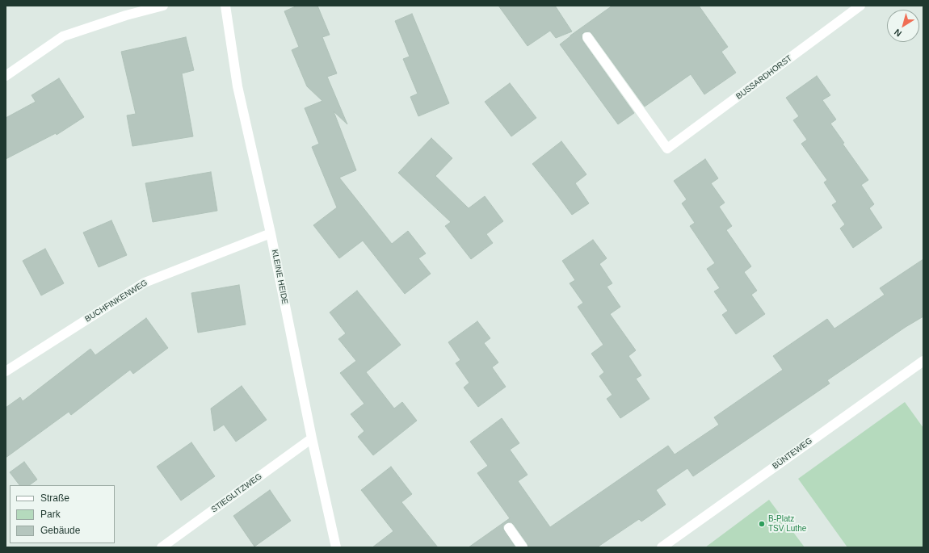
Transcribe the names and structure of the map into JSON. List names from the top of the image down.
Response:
{
  "streets": {
    "street": [
      "BUSSARDHORST",
      "KLEINE HEIDE",
      "BUCHFINKENWEG",
      "BÜNTEWEG",
      "STIEGLITZWEG"
    ]
  },
  "crossings": [
    ["KLEINE HEIDE", "BUCHFINKENWEG"],
    ["KLEINE HEIDE", "STIEGLITZWEG"]
  ],
  "places": ["B-Platz TSV Luthe"],
  "legend": ["Straße", "Park", "Gebäude"],
  "north": "bottom left"
}
